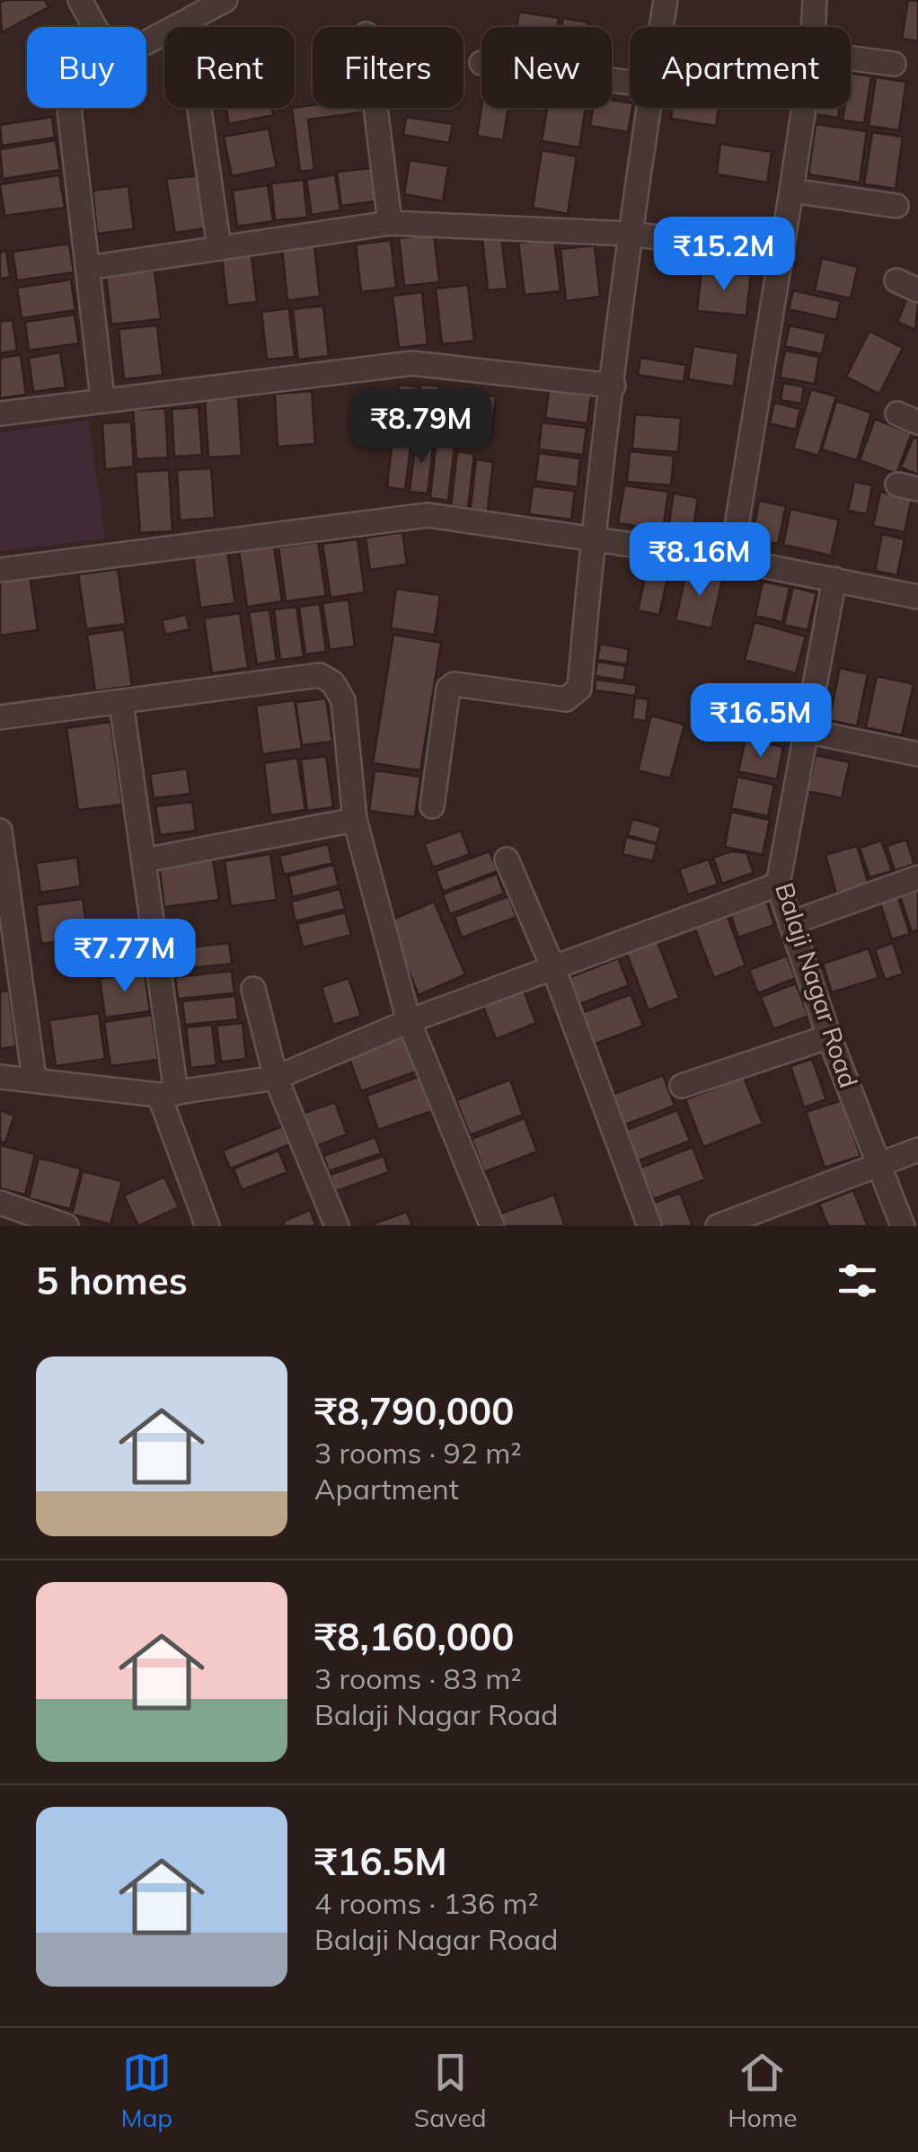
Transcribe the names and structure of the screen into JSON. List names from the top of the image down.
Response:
{
  "streets": {
    "street": ["Balaji Nagar Road"]
  },
  "page": {
    "chip": [
      "Buy",
      "Rent",
      "Filters",
      "New",
      "Apartment"
    ],
    "price": [
      "₹15.2M",
      "₹8.79M",
      "₹8.16M",
      "₹16.5M",
      "₹7.77M"
    ],
    "heading": "5 homes",
    "list": [
      {
        "name": "₹8,790,000",
        "note": "3 rooms · 92 m² · Apartment"
      },
      {
        "name": "₹8,160,000",
        "note": "3 rooms · 83 m² · Balaji Nagar Road"
      },
      {
        "name": "₹16.5M",
        "note": "4 rooms · 136 m² · Balaji Nagar Road"
      }
    ],
    "tabs": ["Map", "Saved", "Home"]
  }
}
